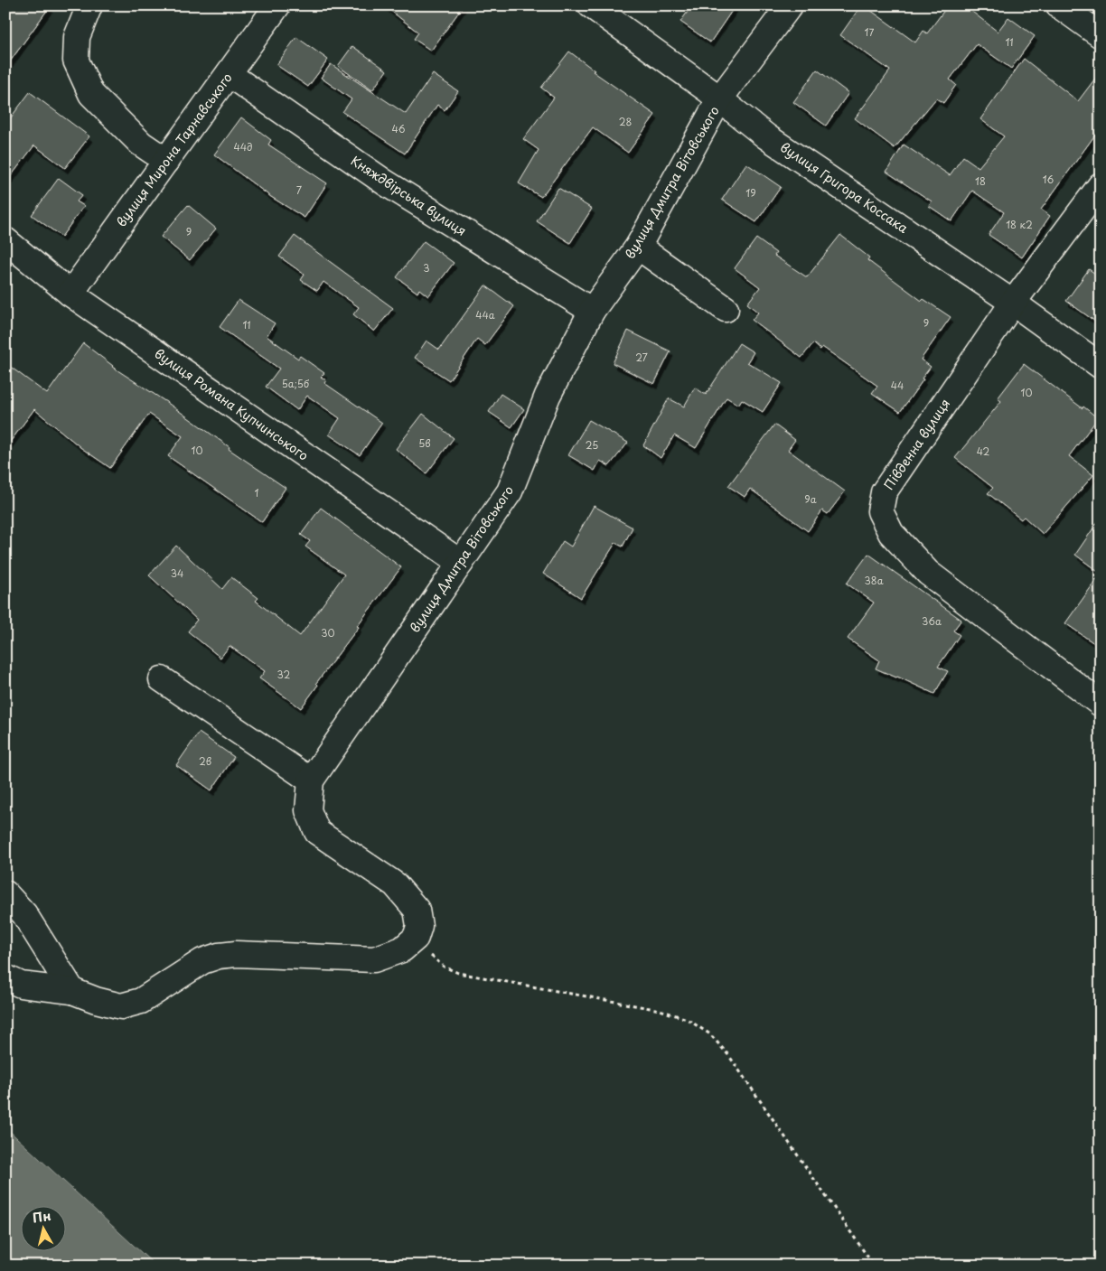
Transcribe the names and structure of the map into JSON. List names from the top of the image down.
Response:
{
  "streets": {
    "street": [
      "вулиця Мирона Тарнавського",
      "вулиця Дмитра Вітовського",
      "вулиця Григора Коссака",
      "Княждвірська вулиця",
      "вулиця Романа Купчинського",
      "Південна вулиця"
    ]
  },
  "crossings": [
    ["вулиця Мирона Тарнавського", "Княждвірська вулиця"],
    ["вулиця Мирона Тарнавського", "вулиця Романа Купчинського"],
    ["вулиця Дмитра Вітовського", "вулиця Григора Коссака"],
    ["вулиця Дмитра Вітовського", "Княждвірська вулиця"],
    ["вулиця Дмитра Вітовського", "вулиця Романа Купчинського"],
    ["вулиця Григора Коссака", "Південна вулиця"]
  ],
  "house_numbers": [
    "17",
    "11",
    "28",
    "46",
    "44д",
    "16",
    "18",
    "7",
    "19",
    "18 к2",
    "9",
    "3",
    "44а",
    "9",
    "11",
    "27",
    "5а;5б",
    "44",
    "10",
    "5в",
    "25",
    "10",
    "42",
    "1",
    "9а",
    "34",
    "38а",
    "36а",
    "30",
    "32",
    "2в"
  ],
  "north": "top"
}
